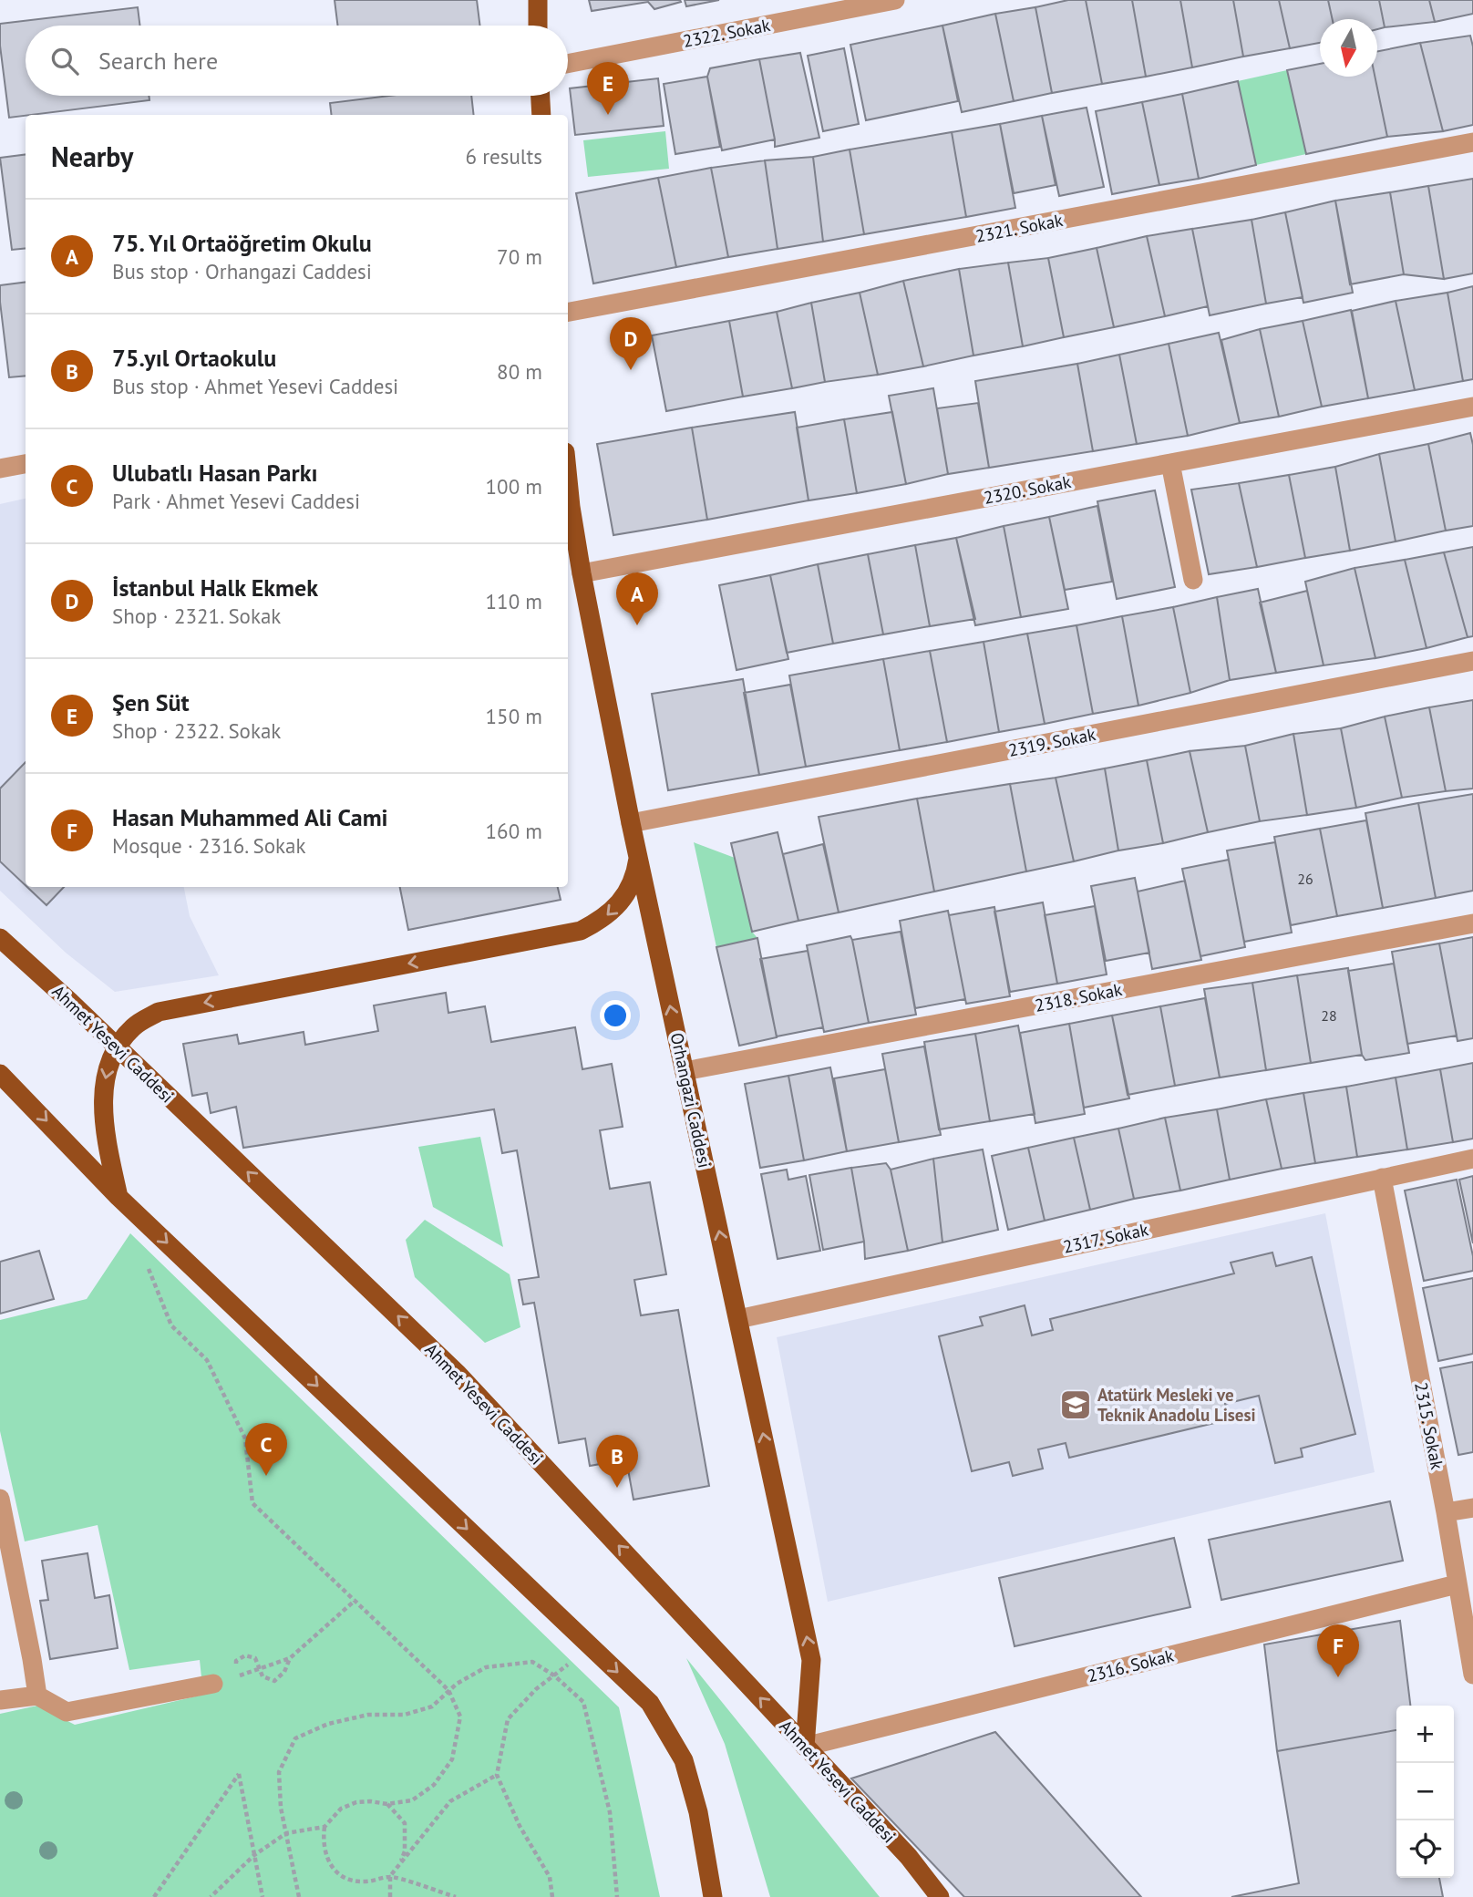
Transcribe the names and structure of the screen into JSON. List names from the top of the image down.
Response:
{
  "streets": {
    "main road": ["Ahmet Yesevi Caddesi", "Orhangazi Caddesi"],
    "street": [
      "2322. Sokak",
      "2321. Sokak",
      "2320. Sokak",
      "2319. Sokak",
      "2318. Sokak",
      "2317. Sokak",
      "2315. Sokak",
      "2316. Sokak"
    ]
  },
  "crossings": [
    ["2320. Sokak", "Orhangazi Caddesi"],
    ["2319. Sokak", "Orhangazi Caddesi"],
    ["2318. Sokak", "Orhangazi Caddesi"],
    ["Ahmet Yesevi Caddesi", "Orhangazi Caddesi"],
    ["Ahmet Yesevi Caddesi", "2316. Sokak"],
    ["Orhangazi Caddesi", "2317. Sokak"],
    ["Orhangazi Caddesi", "2316. Sokak"],
    ["2317. Sokak", "2315. Sokak"],
    ["2315. Sokak", "2316. Sokak"]
  ],
  "one_way": ["Orhangazi Caddesi"],
  "places": {
    "school or university": ["Atatürk Mesleki ve Teknik Anadolu Lisesi"]
  },
  "house_numbers": ["26", "28"],
  "north": "bottom",
  "page": {
    "search": "Search here",
    "pins": [
      "E",
      "D",
      "A",
      "C",
      "B",
      "F"
    ],
    "heading": ["Nearby", "6 results"],
    "list": [
      {
        "mark": "A",
        "name": "75. Yıl Ortaöğretim Okulu",
        "note": "Bus stop · Orhangazi Caddesi",
        "value": "70 m"
      },
      {
        "mark": "B",
        "name": "75.yıl Ortaokulu",
        "note": "Bus stop · Ahmet Yesevi Caddesi",
        "value": "80 m"
      },
      {
        "mark": "C",
        "name": "Ulubatlı Hasan Parkı",
        "note": "Park · Ahmet Yesevi Caddesi",
        "value": "100 m"
      },
      {
        "mark": "D",
        "name": "İstanbul Halk Ekmek",
        "note": "Shop · 2321. Sokak",
        "value": "110 m"
      },
      {
        "mark": "E",
        "name": "Şen Süt",
        "note": "Shop · 2322. Sokak",
        "value": "150 m"
      },
      {
        "mark": "F",
        "name": "Hasan Muhammed Ali Cami",
        "note": "Mosque · 2316. Sokak",
        "value": "160 m"
      }
    ],
    "map_buttons": ["+", "−"]
  }
}
